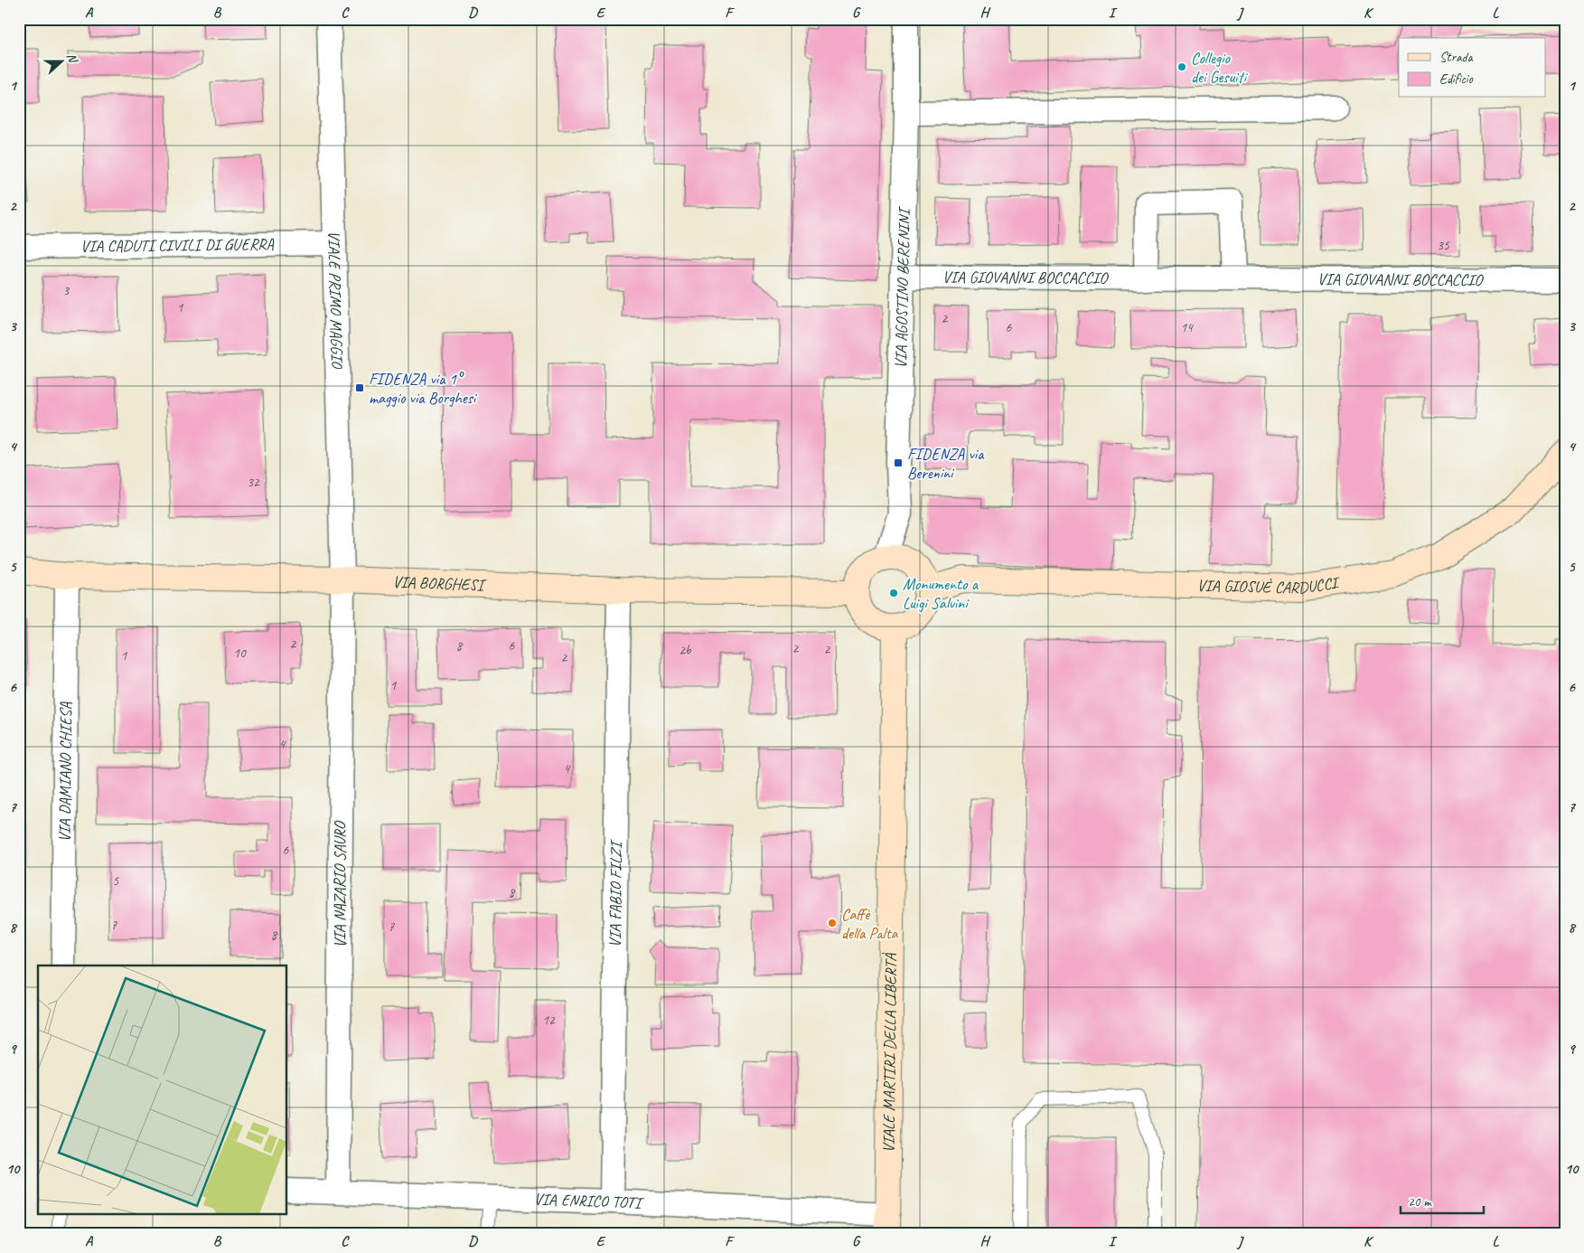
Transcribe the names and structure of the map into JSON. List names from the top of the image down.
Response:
{
  "streets": {
    "street": [
      "VIA CADUTI CIVILI DI GUERRA",
      "VIA GIOVANNI BOCCACCIO",
      "VIA AGOSTINO BERENINI",
      "VIALE PRIMO MAGGIO",
      "VIA BORGHESI",
      "VIA GIOSUÈ CARDUCCI",
      "VIA DAMIANO CHIESA",
      "VIA NAZARIO SAURO",
      "VIA FABIO FILZI",
      "VIALE MARTIRI DELLA LIBERTÀ",
      "VIA ENRICO TOTI"
    ]
  },
  "crossings": [
    ["VIA CADUTI CIVILI DI GUERRA", "VIALE PRIMO MAGGIO"],
    ["VIA GIOVANNI BOCCACCIO", "VIA AGOSTINO BERENINI"],
    ["VIA AGOSTINO BERENINI", "VIA BORGHESI"],
    ["VIA AGOSTINO BERENINI", "VIA GIOSUÈ CARDUCCI"],
    ["VIA AGOSTINO BERENINI", "VIALE MARTIRI DELLA LIBERTÀ"],
    ["VIALE PRIMO MAGGIO", "VIA BORGHESI"],
    ["VIALE PRIMO MAGGIO", "VIA NAZARIO SAURO"],
    ["VIA BORGHESI", "VIA GIOSUÈ CARDUCCI"],
    ["VIA BORGHESI", "VIA DAMIANO CHIESA"],
    ["VIA BORGHESI", "VIA NAZARIO SAURO"],
    ["VIA BORGHESI", "VIA FABIO FILZI"],
    ["VIA BORGHESI", "VIALE MARTIRI DELLA LIBERTÀ"],
    ["VIA GIOSUÈ CARDUCCI", "VIALE MARTIRI DELLA LIBERTÀ"],
    ["VIA NAZARIO SAURO", "VIA ENRICO TOTI"],
    ["VIA FABIO FILZI", "VIA ENRICO TOTI"],
    ["VIALE MARTIRI DELLA LIBERTÀ", "VIA ENRICO TOTI"]
  ],
  "places": {
    "other": ["Collegio dei Gesuiti", "Monumento a Luigi Salvini", "Caffè della Palta"],
    "transit": ["FIDENZA via 1° maggio via Borghesi", "FIDENZA via Berenini"]
  },
  "house_numbers": [
    "35",
    "3",
    "1",
    "2",
    "6",
    "14",
    "32",
    "2",
    "8",
    "6",
    "2",
    "2",
    "2b",
    "10",
    "1",
    "2",
    "1",
    "4",
    "4",
    "6",
    "5",
    "8",
    "7",
    "7",
    "8",
    "12"
  ],
  "legend": ["Strada", "Edificio"],
  "scale_bar": "20 m",
  "north": "right",
  "grid": {
    "columns": [
      "A",
      "B",
      "C",
      "D",
      "E",
      "F",
      "G",
      "H",
      "I",
      "J",
      "K",
      "L"
    ],
    "rows": [
      "1",
      "2",
      "3",
      "4",
      "5",
      "6",
      "7",
      "8",
      "9",
      "10"
    ]
  }
}
